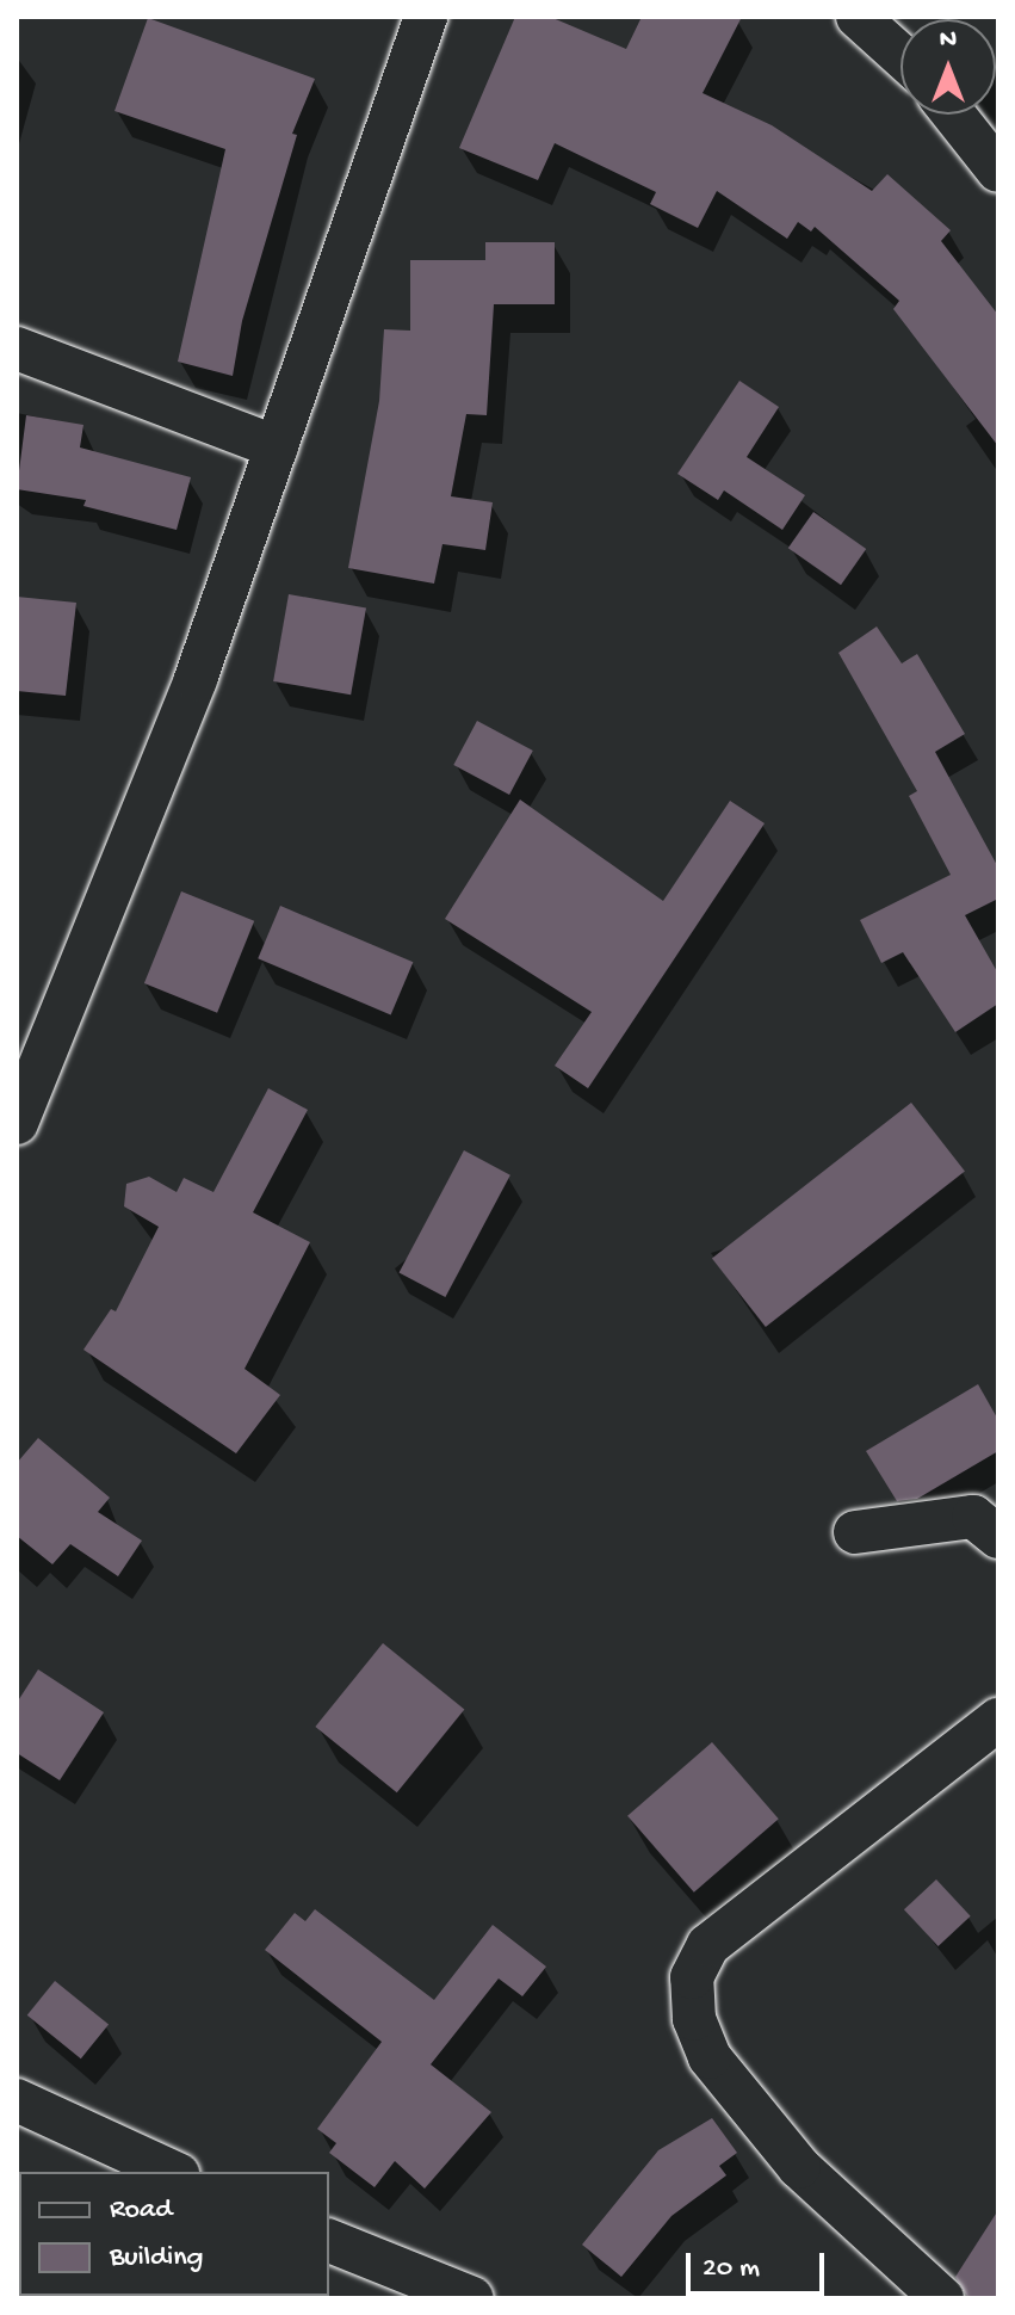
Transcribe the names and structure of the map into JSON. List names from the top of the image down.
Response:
{
  "legend": ["Road", "Building"],
  "scale_bar": "20 m",
  "north": "top"
}
